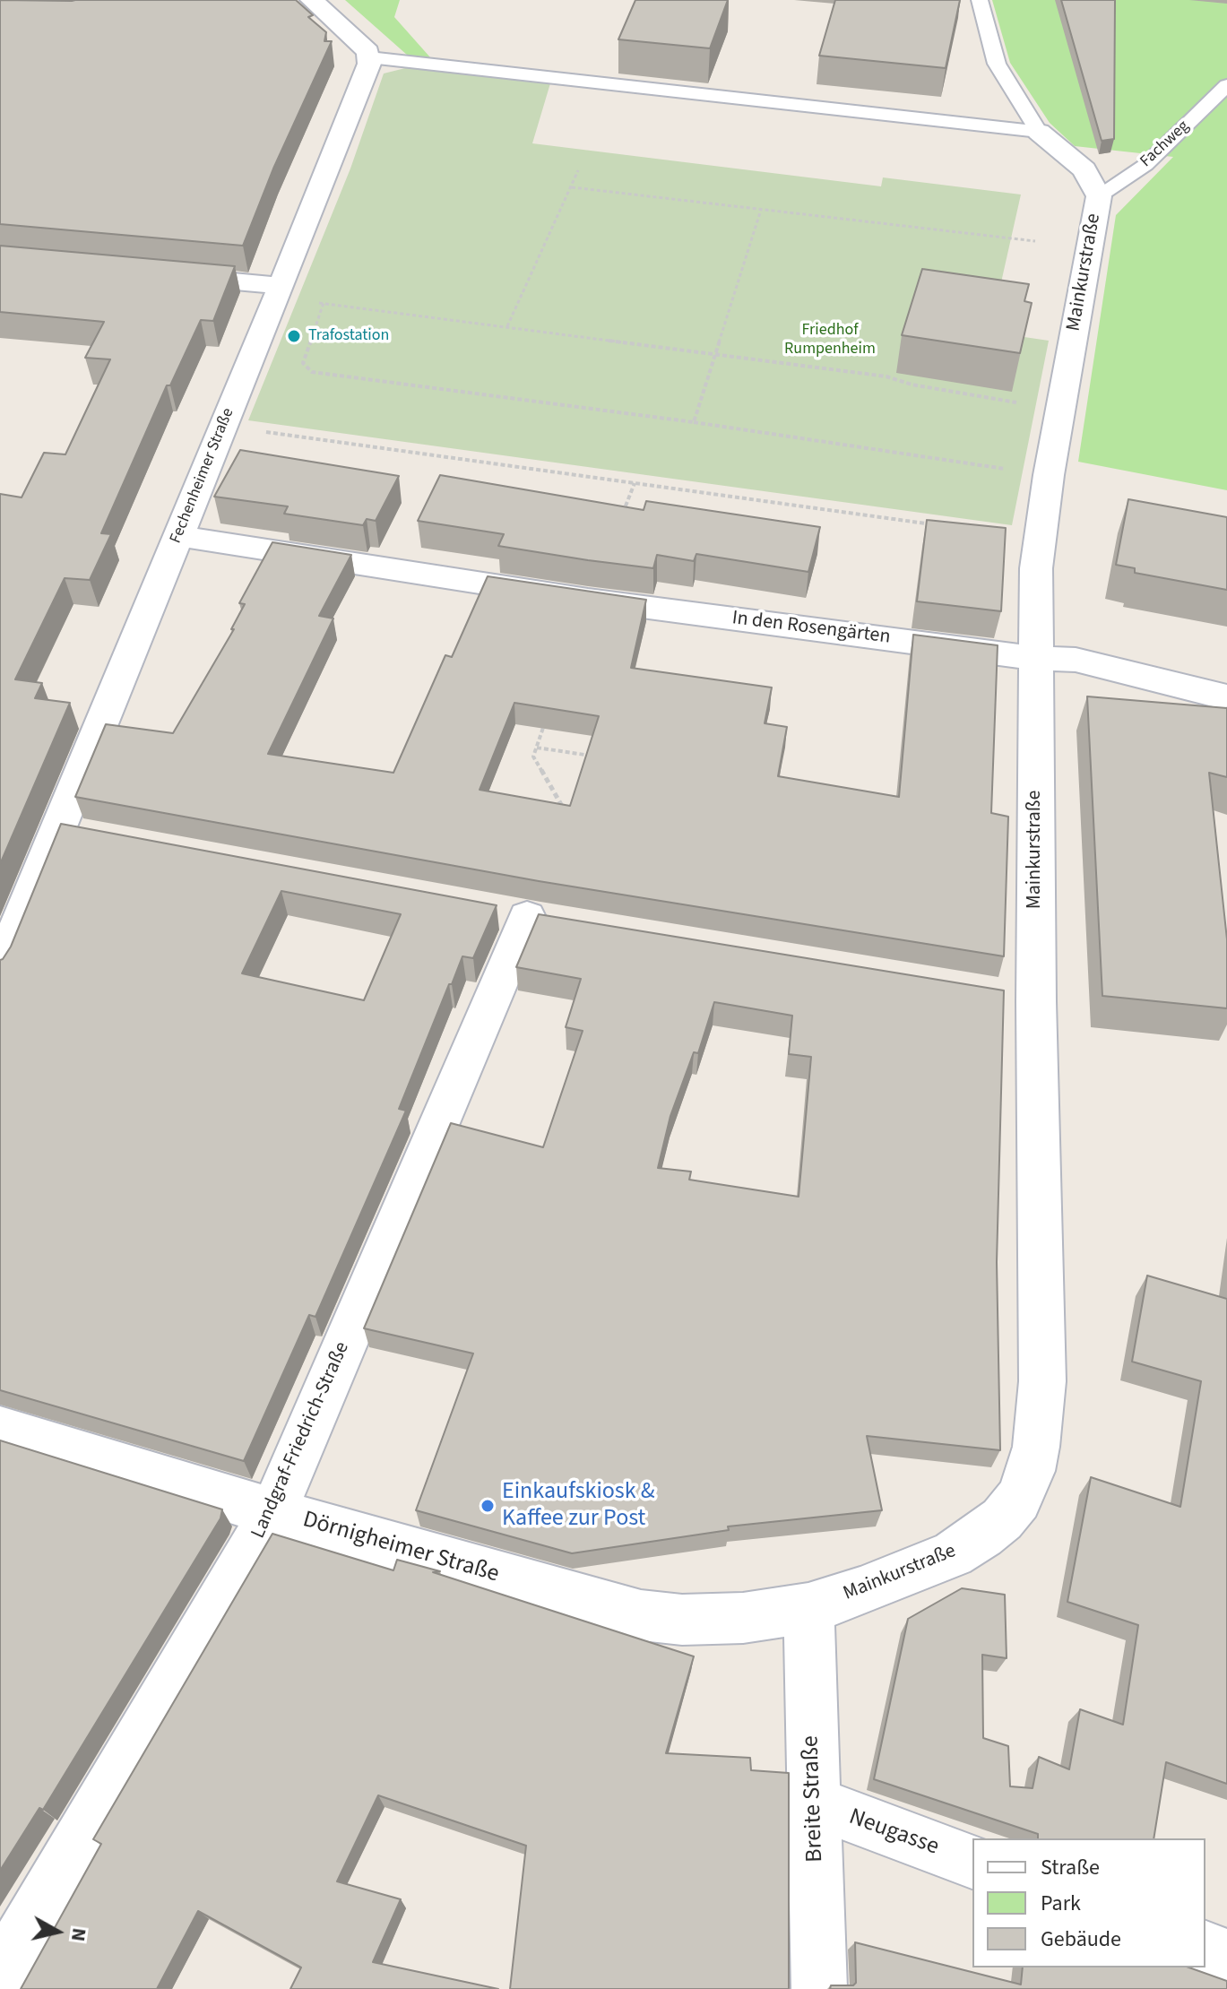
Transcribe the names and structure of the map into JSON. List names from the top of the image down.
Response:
{
  "streets": {
    "street": [
      "Mainkurstraße",
      "Fechenheimer Straße",
      "In den Rosengärten",
      "Landgraf-Friedrich-Straße",
      "Dörnigheimer Straße",
      "Breite Straße",
      "Neugasse"
    ],
    "lane": ["Fachweg"]
  },
  "crossings": [
    ["Fachweg", "Mainkurstraße"],
    ["Mainkurstraße", "In den Rosengärten"],
    ["Mainkurstraße", "Dörnigheimer Straße"],
    ["Mainkurstraße", "Breite Straße"],
    ["Fechenheimer Straße", "In den Rosengärten"],
    ["Landgraf-Friedrich-Straße", "Dörnigheimer Straße"],
    ["Dörnigheimer Straße", "Breite Straße"],
    ["Breite Straße", "Neugasse"]
  ],
  "parks": ["Friedhof Rumpenheim"],
  "places": ["Trafostation", "Einkaufskiosk & Kaffee zur Post"],
  "legend": ["Straße", "Park", "Gebäude"],
  "north": "right"
}
